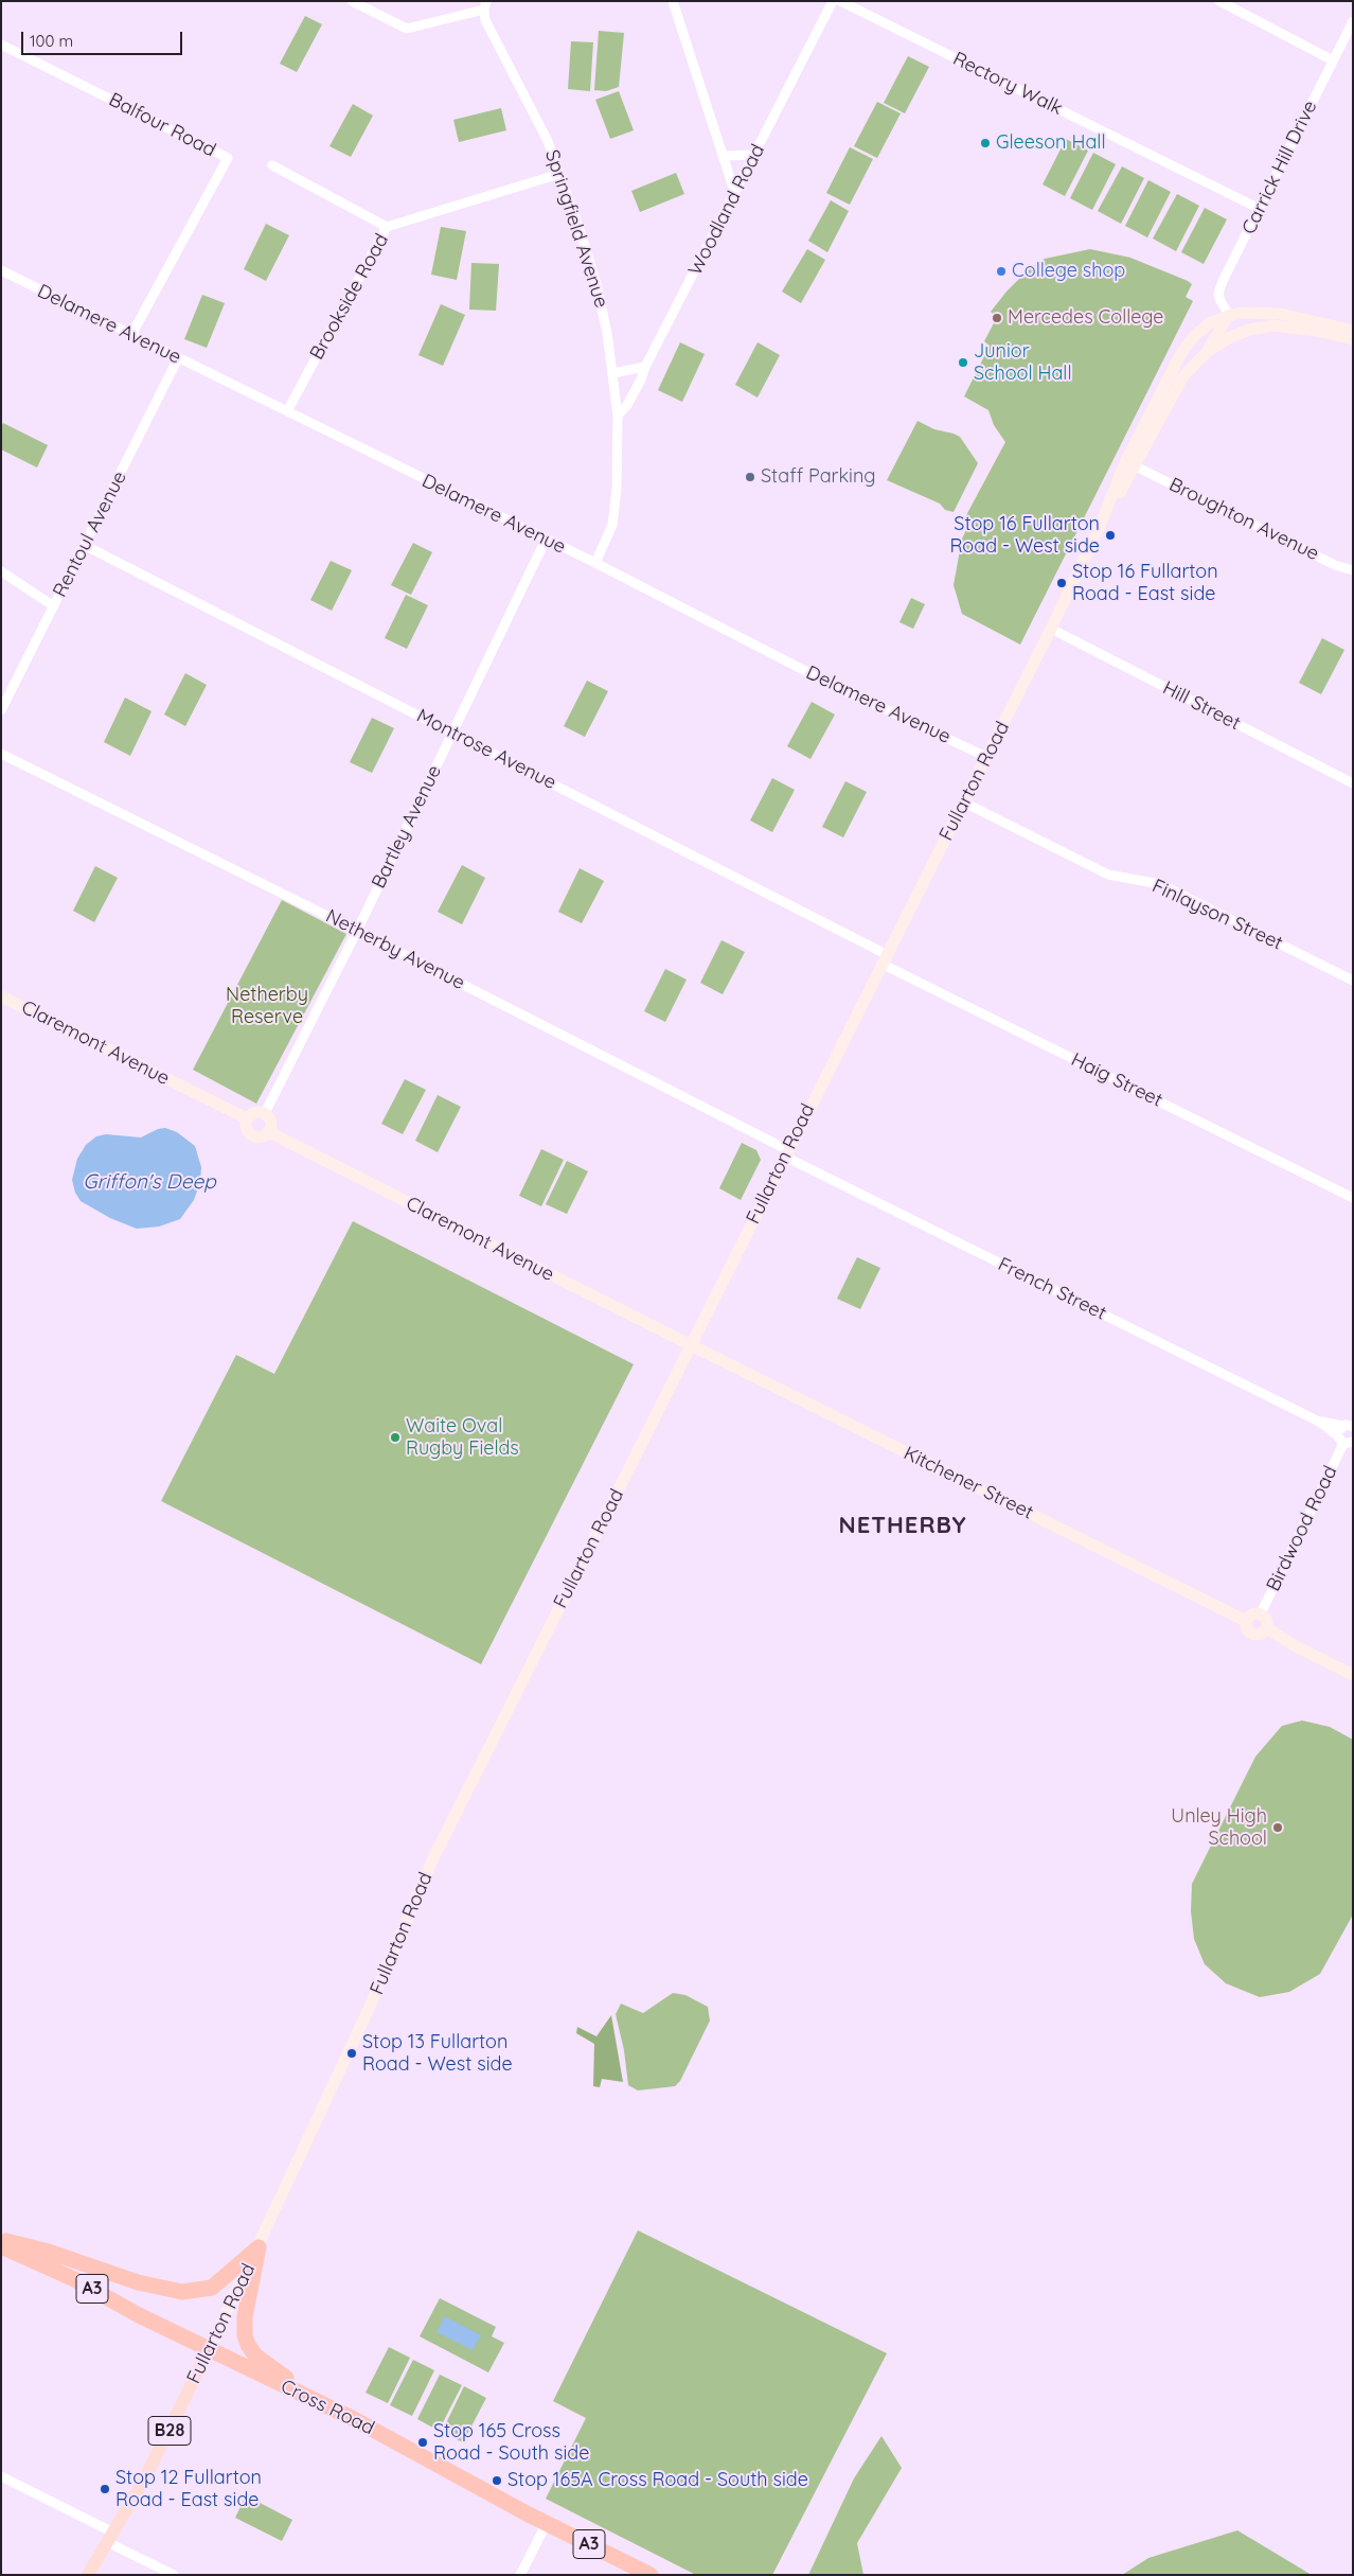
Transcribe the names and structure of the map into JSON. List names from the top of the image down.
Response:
{
  "streets": {
    "highway": ["A3", "Cross Road"],
    "main road": [
      "Fullarton Road",
      "Claremont Avenue",
      "Kitchener Street",
      "B28"
    ],
    "street": [
      "Rectory Walk",
      "Balfour Road",
      "Carrick Hill Drive",
      "Woodland Road",
      "Springfield Avenue",
      "Brookside Road",
      "Delamere Avenue",
      "Broughton Avenue",
      "Rentoul Avenue",
      "Hill Street",
      "Montrose Avenue",
      "Bartley Avenue",
      "Finlayson Street",
      "Netherby Avenue",
      "Haig Street",
      "French Street",
      "Birdwood Road"
    ]
  },
  "crossings": [
    ["Rectory Walk", "Carrick Hill Drive"],
    ["Balfour Road", "Delamere Avenue"],
    ["Carrick Hill Drive", "Fullarton Road"],
    ["Carrick Hill Drive", "B28"],
    ["Woodland Road", "Springfield Avenue"],
    ["Springfield Avenue", "Brookside Road"],
    ["Springfield Avenue", "Delamere Avenue"],
    ["Brookside Road", "Delamere Avenue"],
    ["Delamere Avenue", "Rentoul Avenue"],
    ["Delamere Avenue", "Fullarton Road"],
    ["Delamere Avenue", "Bartley Avenue"],
    ["Broughton Avenue", "Fullarton Road"],
    ["Rentoul Avenue", "Montrose Avenue"],
    ["Hill Street", "Fullarton Road"],
    ["Montrose Avenue", "Fullarton Road"],
    ["Montrose Avenue", "Bartley Avenue"],
    ["Montrose Avenue", "Haig Street"],
    ["Fullarton Road", "Finlayson Street"],
    ["Fullarton Road", "Netherby Avenue"],
    ["Fullarton Road", "Claremont Avenue"],
    ["Fullarton Road", "Haig Street"],
    ["Fullarton Road", "French Street"],
    ["Fullarton Road", "Kitchener Street"],
    ["Fullarton Road", "Cross Road"],
    ["Fullarton Road", "B28"],
    ["Bartley Avenue", "Netherby Avenue"],
    ["Bartley Avenue", "Claremont Avenue"],
    ["Netherby Avenue", "French Street"],
    ["Claremont Avenue", "Kitchener Street"],
    ["French Street", "Birdwood Road"],
    ["Kitchener Street", "Birdwood Road"]
  ],
  "districts": ["NETHERBY"],
  "water": ["Griffon's Deep"],
  "parks": ["Netherby Reserve"],
  "places": [
    "Gleeson Hall",
    "College shop",
    "Mercedes College",
    "Junior School Hall",
    "Staff Parking",
    "Stop 16 Fullarton Road - West side",
    "Stop 16 Fullarton Road - East side",
    "Waite Oval Rugby Fields",
    "Unley High School",
    "Stop 13 Fullarton Road - West side",
    "Stop 165 Cross Road - South side",
    "Stop 165A Cross Road - South side",
    "Stop 12 Fullarton Road - East side"
  ],
  "scale_bar": "100 m"
}
